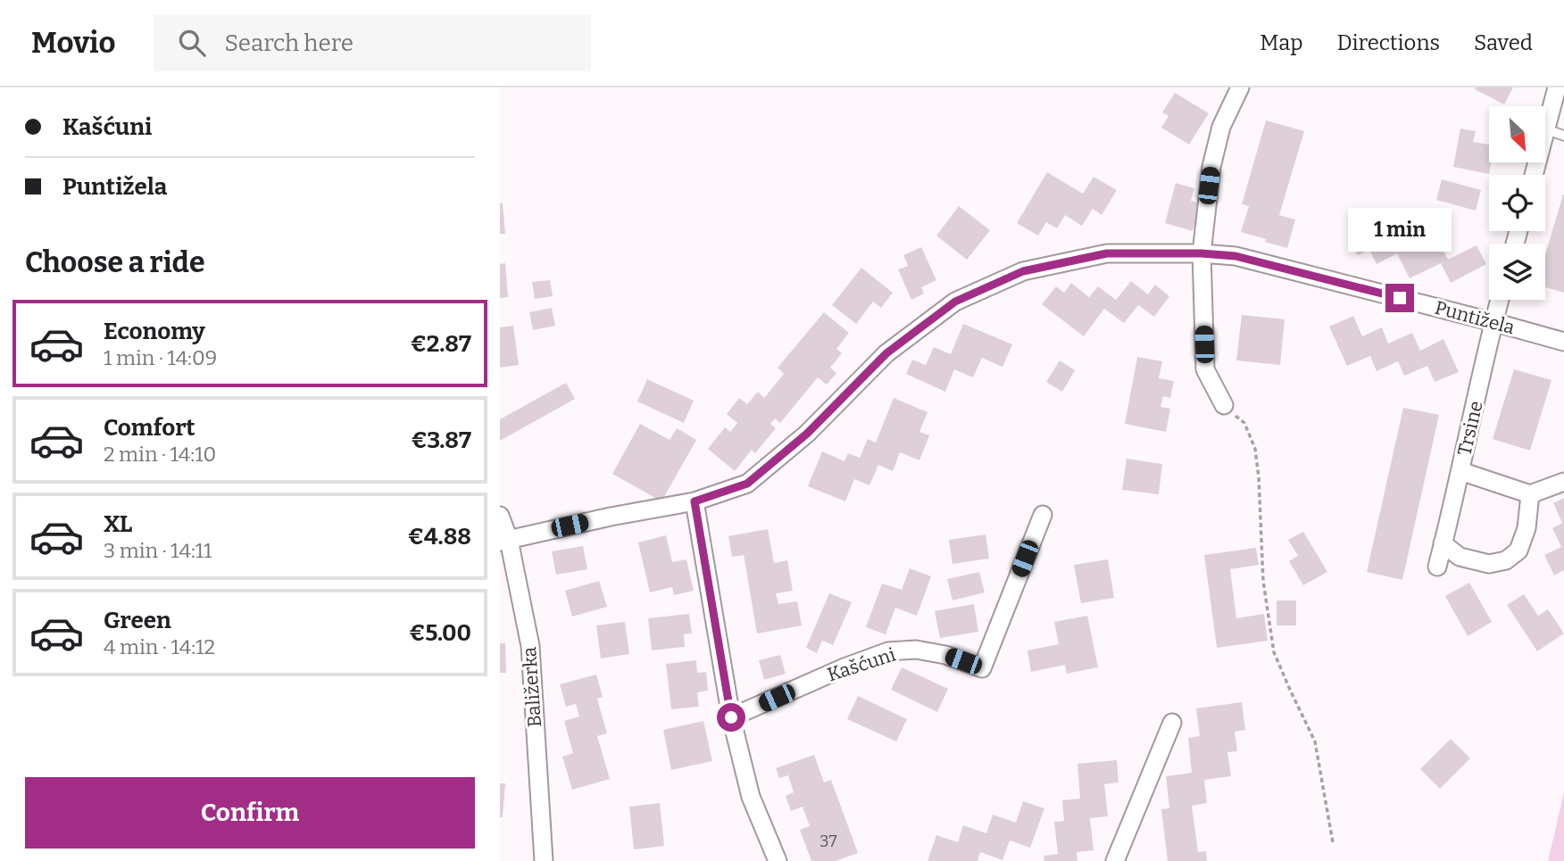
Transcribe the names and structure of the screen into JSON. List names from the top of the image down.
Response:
{
  "streets": {
    "street": [
      "Puntižela",
      "Trsine",
      "Kašćuni",
      "Baližerka"
    ]
  },
  "crossings": [
    ["Puntižela", "Trsine"],
    ["Puntižela", "Baližerka"]
  ],
  "house_numbers": ["37"],
  "north": "bottom right",
  "page": {
    "header": "Movio",
    "search": "Search here",
    "nav": ["Map", "Directions", "Saved"],
    "banner": ["Kašćuni", "Puntižela"],
    "bubble": "1 min",
    "heading": "Choose a ride",
    "list": [
      {
        "name": "Economy",
        "note": "1 min · 14:09",
        "value": "€2.87"
      },
      {
        "name": "Comfort",
        "note": "2 min · 14:10",
        "value": "€3.87"
      },
      {
        "name": "XL",
        "note": "3 min · 14:11",
        "value": "€4.88"
      },
      {
        "name": "Green",
        "note": "4 min · 14:12",
        "value": "€5.00"
      }
    ],
    "buttons": "Confirm"
  }
}
